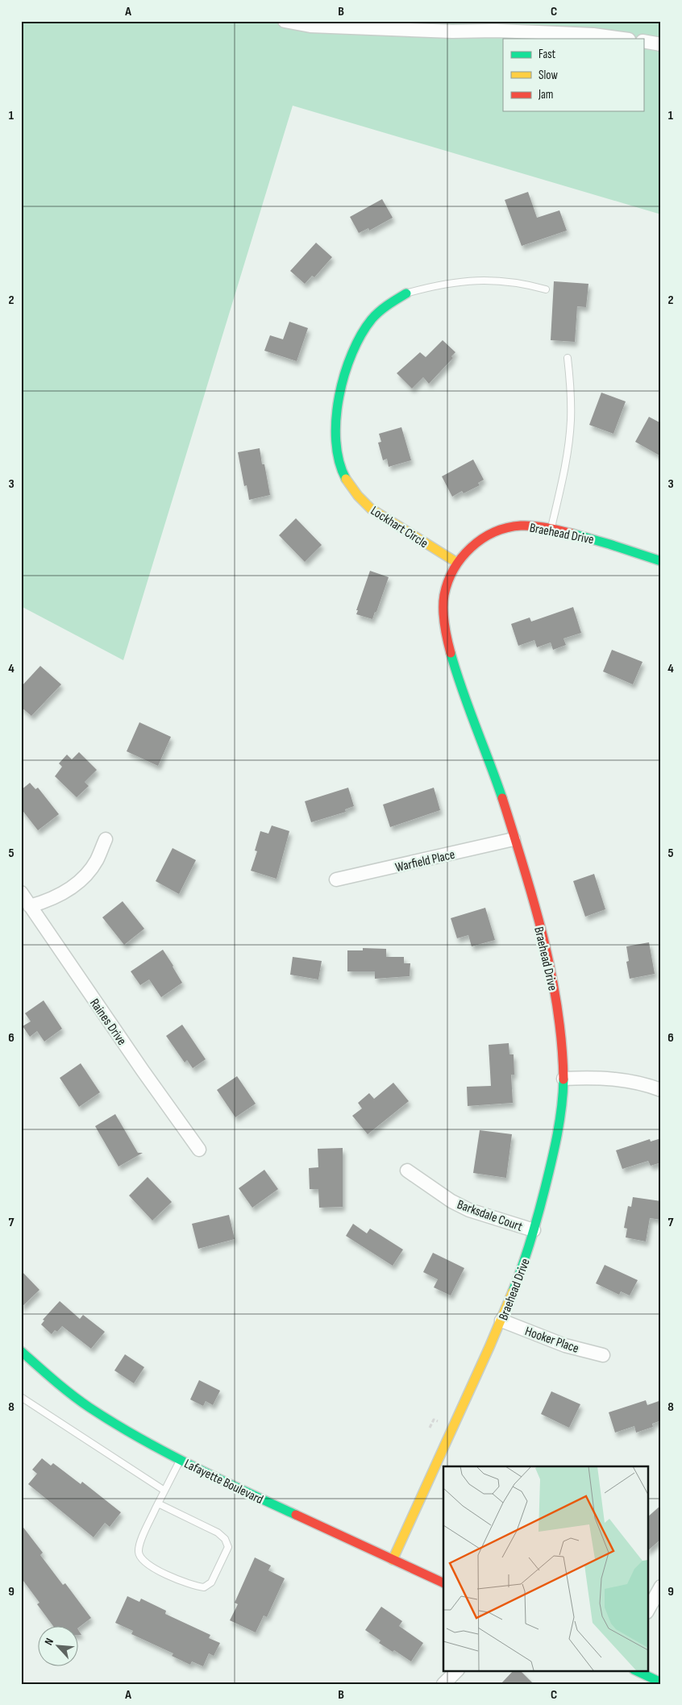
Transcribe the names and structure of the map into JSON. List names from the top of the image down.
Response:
{
  "streets": {
    "street": [
      "Lockhart Circle",
      "Braehead Drive",
      "Warfield Place",
      "Raines Drive",
      "Barksdale Court",
      "Hooker Place",
      "Lafayette Boulevard"
    ]
  },
  "crossings": [
    ["Lockhart Circle", "Braehead Drive"],
    ["Braehead Drive", "Warfield Place"],
    ["Braehead Drive", "Barksdale Court"],
    ["Braehead Drive", "Hooker Place"],
    ["Braehead Drive", "Lafayette Boulevard"]
  ],
  "legend": ["Fast", "Slow", "Jam"],
  "north": "top left",
  "grid": {
    "columns": ["A", "B", "C"],
    "rows": [
      "1",
      "2",
      "3",
      "4",
      "5",
      "6",
      "7",
      "8",
      "9"
    ]
  }
}
